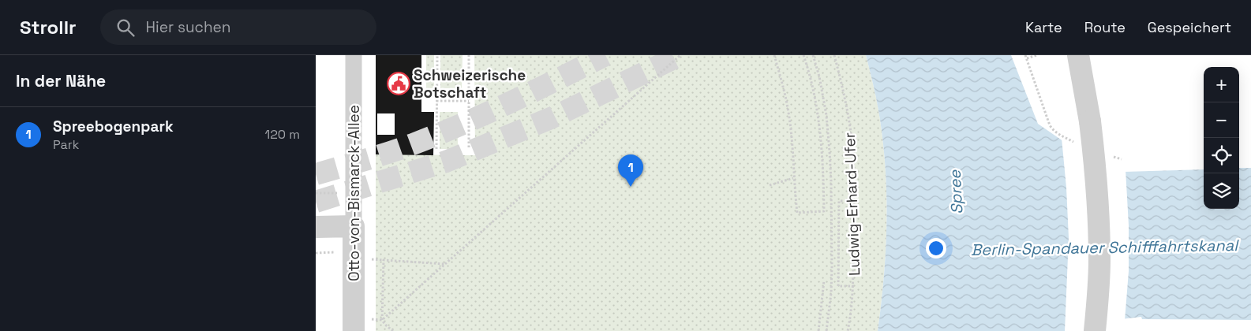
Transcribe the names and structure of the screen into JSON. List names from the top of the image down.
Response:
{
  "streets": {
    "street": ["Otto-von-Bismarck-Allee"],
    "path": ["Ludwig-Erhard-Ufer"]
  },
  "water": ["Spree", "Berlin-Spandauer Schifffahrtskanal"],
  "places": {
    "public building": ["Schweizerische Botschaft"]
  },
  "page": {
    "header": "Strollr",
    "search": "Hier suchen",
    "nav": ["Karte", "Route", "Gespeichert"],
    "heading": "In der Nähe",
    "map_buttons": ["+", "−"],
    "list": [
      {
        "mark": "1",
        "name": "Spreebogenpark",
        "note": "Park",
        "value": "120 m"
      }
    ],
    "pins": "1"
  }
}
